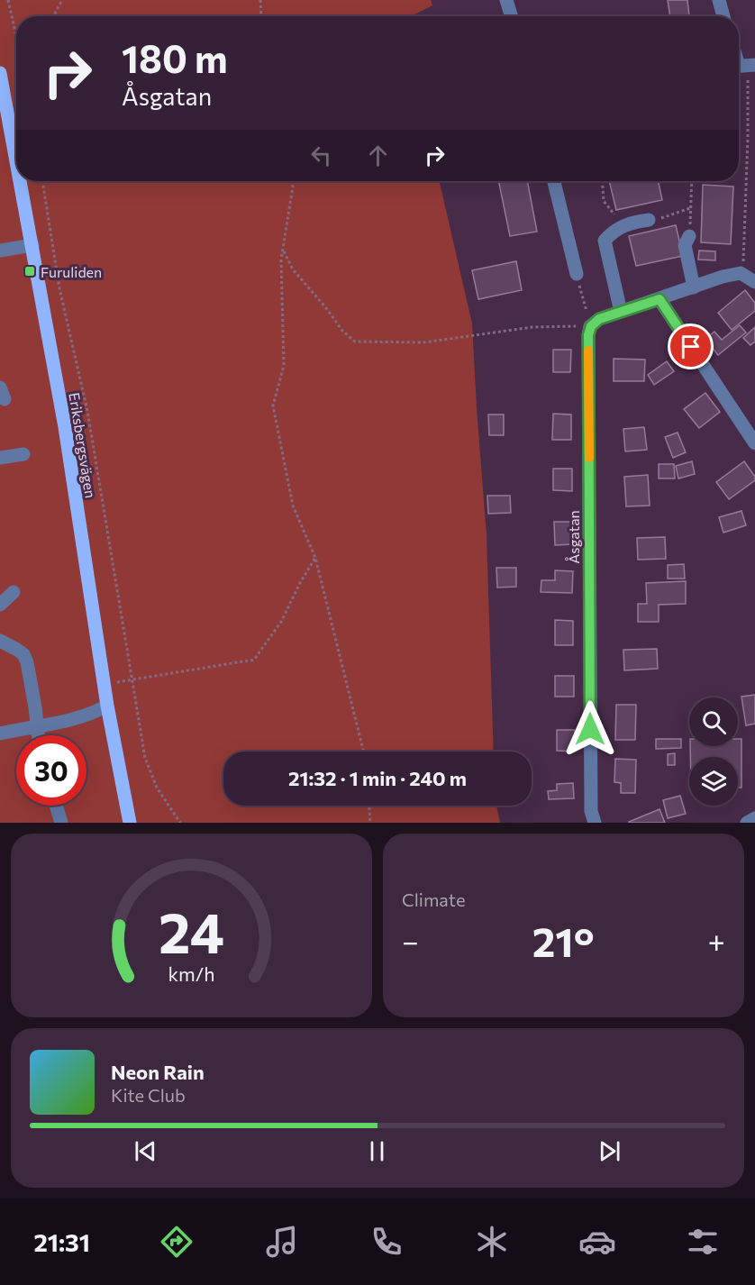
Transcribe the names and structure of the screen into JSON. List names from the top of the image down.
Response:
{
  "streets": {
    "main road": ["Eriksbergsvägen"],
    "street": ["Åsgatan"]
  },
  "places": {
    "transit": ["Furuliden"]
  },
  "page": {
    "turn": ["180 m", "Åsgatan"],
    "limit": "30",
    "trip": "21:32 · 1 min · 240 m",
    "tile": "Climate",
    "heat": ["−", "21°", "+"],
    "song": ["Neon Rain", "Kite Club"],
    "tabs": "21:31",
    "gauge": ["24", "km/h"]
  }
}
